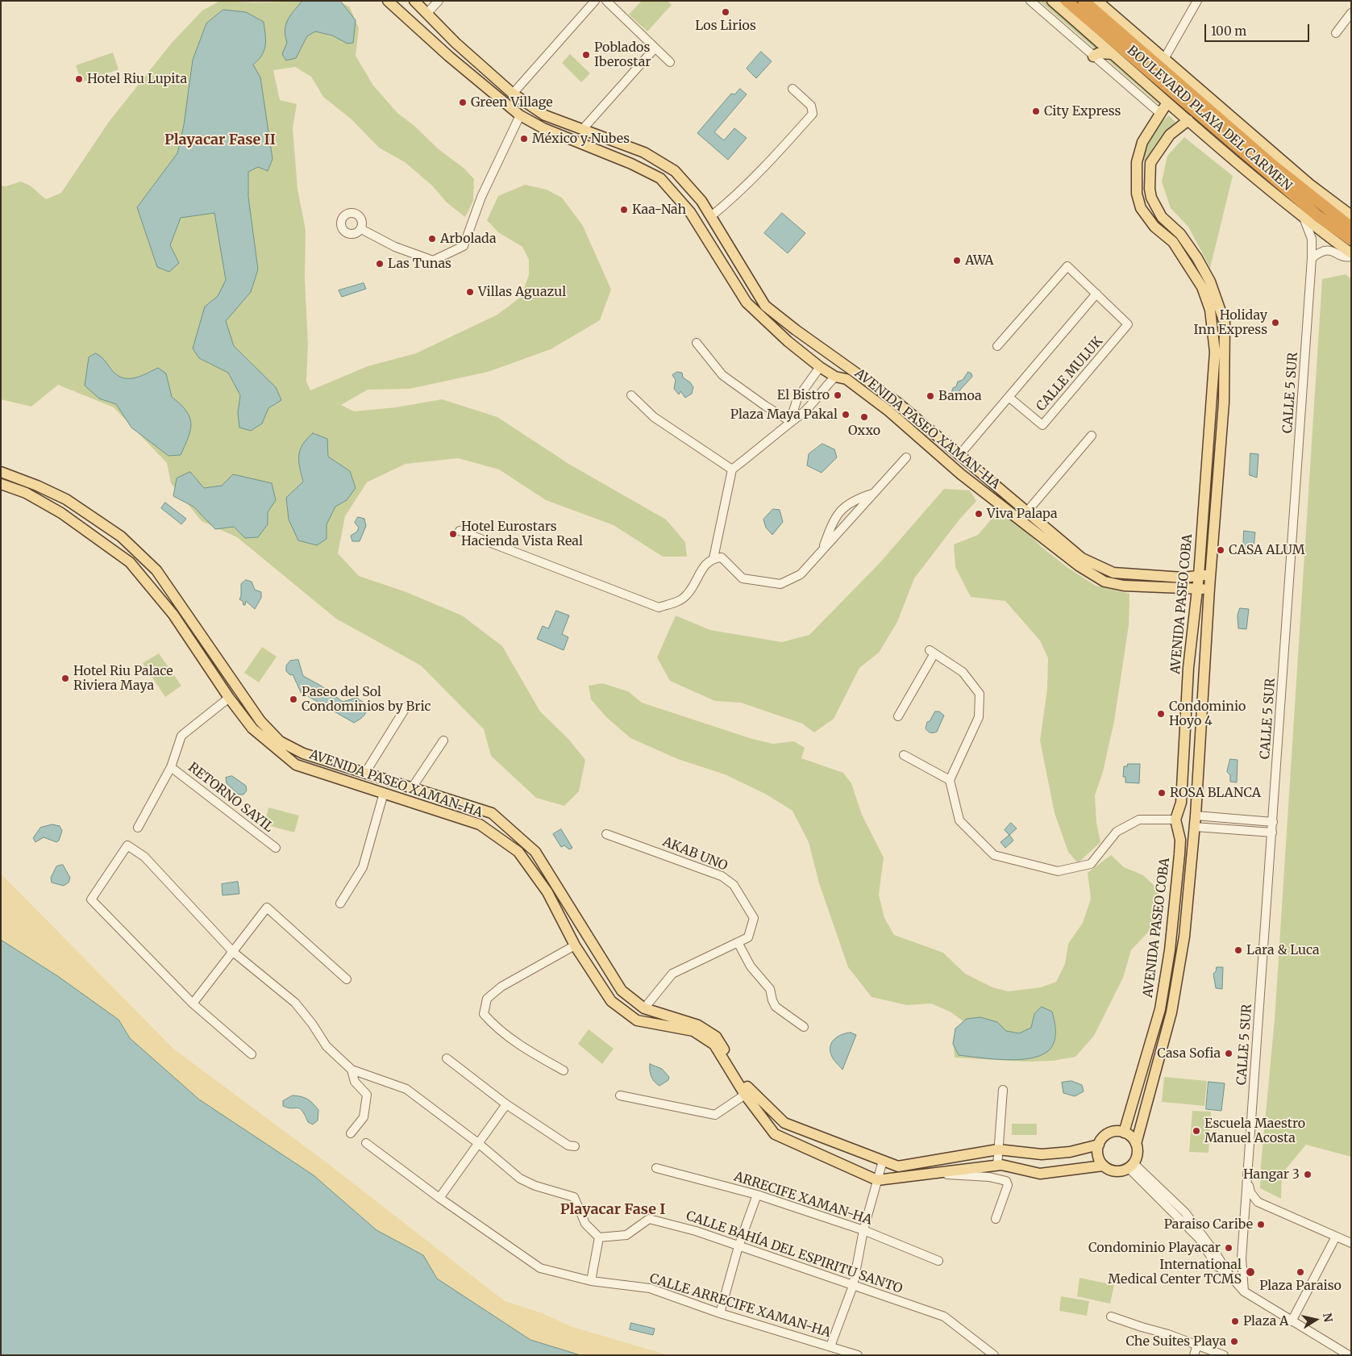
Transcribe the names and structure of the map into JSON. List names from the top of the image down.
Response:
{
  "streets": {
    "main road": ["BOULEVARD PLAYA DEL CARMEN", "AVENIDA PASEO XAMAN-HA", "AVENIDA PASEO COBA"],
    "street": [
      "CALLE MULUK",
      "CALLE 5 SUR",
      "RETORNO SAYIL",
      "AKAB UNO",
      "ARRECIFE XAMAN-HA",
      "CALLE BAHÍA DEL ESPIRITU SANTO",
      "CALLE ARRECIFE XAMAN-HA"
    ]
  },
  "crossings": [
    ["BOULEVARD PLAYA DEL CARMEN", "CALLE 5 SUR"],
    ["BOULEVARD PLAYA DEL CARMEN", "AVENIDA PASEO COBA"],
    ["AVENIDA PASEO XAMAN-HA", "AVENIDA PASEO COBA"],
    ["AVENIDA PASEO XAMAN-HA", "RETORNO SAYIL"],
    ["AVENIDA PASEO XAMAN-HA", "AKAB UNO"]
  ],
  "districts": ["Playacar Fase II", "Playacar Fase I"],
  "places": [
    "Los Lirios",
    "Poblados Iberostar",
    "Hotel Riu Lupita",
    "Green Village",
    "City Express",
    "México y Nubes",
    "Kaa-Nah",
    "Arbolada",
    "AWA",
    "Las Tunas",
    "Villas Aguazul",
    "Holiday Inn Express",
    "El Bistro",
    "Bamoa",
    "Plaza Maya Pakal",
    "Oxxo",
    "Viva Palapa",
    "Hotel Eurostars Hacienda Vista Real",
    "CASA ALUM",
    "Hotel Riu Palace Riviera Maya",
    "Paseo del Sol Condominios by Bric",
    "Condominio Hoyo 4",
    "ROSA BLANCA",
    "Lara & Luca",
    "Casa Sofia",
    "Escuela Maestro Manuel Acosta",
    "Hangar 3",
    "Paraiso Caribe",
    "Condominio Playacar",
    "International Medical Center TCMS",
    "Plaza Paraiso",
    "Plaza A",
    "Che Suites Playa"
  ],
  "scale_bar": "100 m",
  "north": "right"
}
